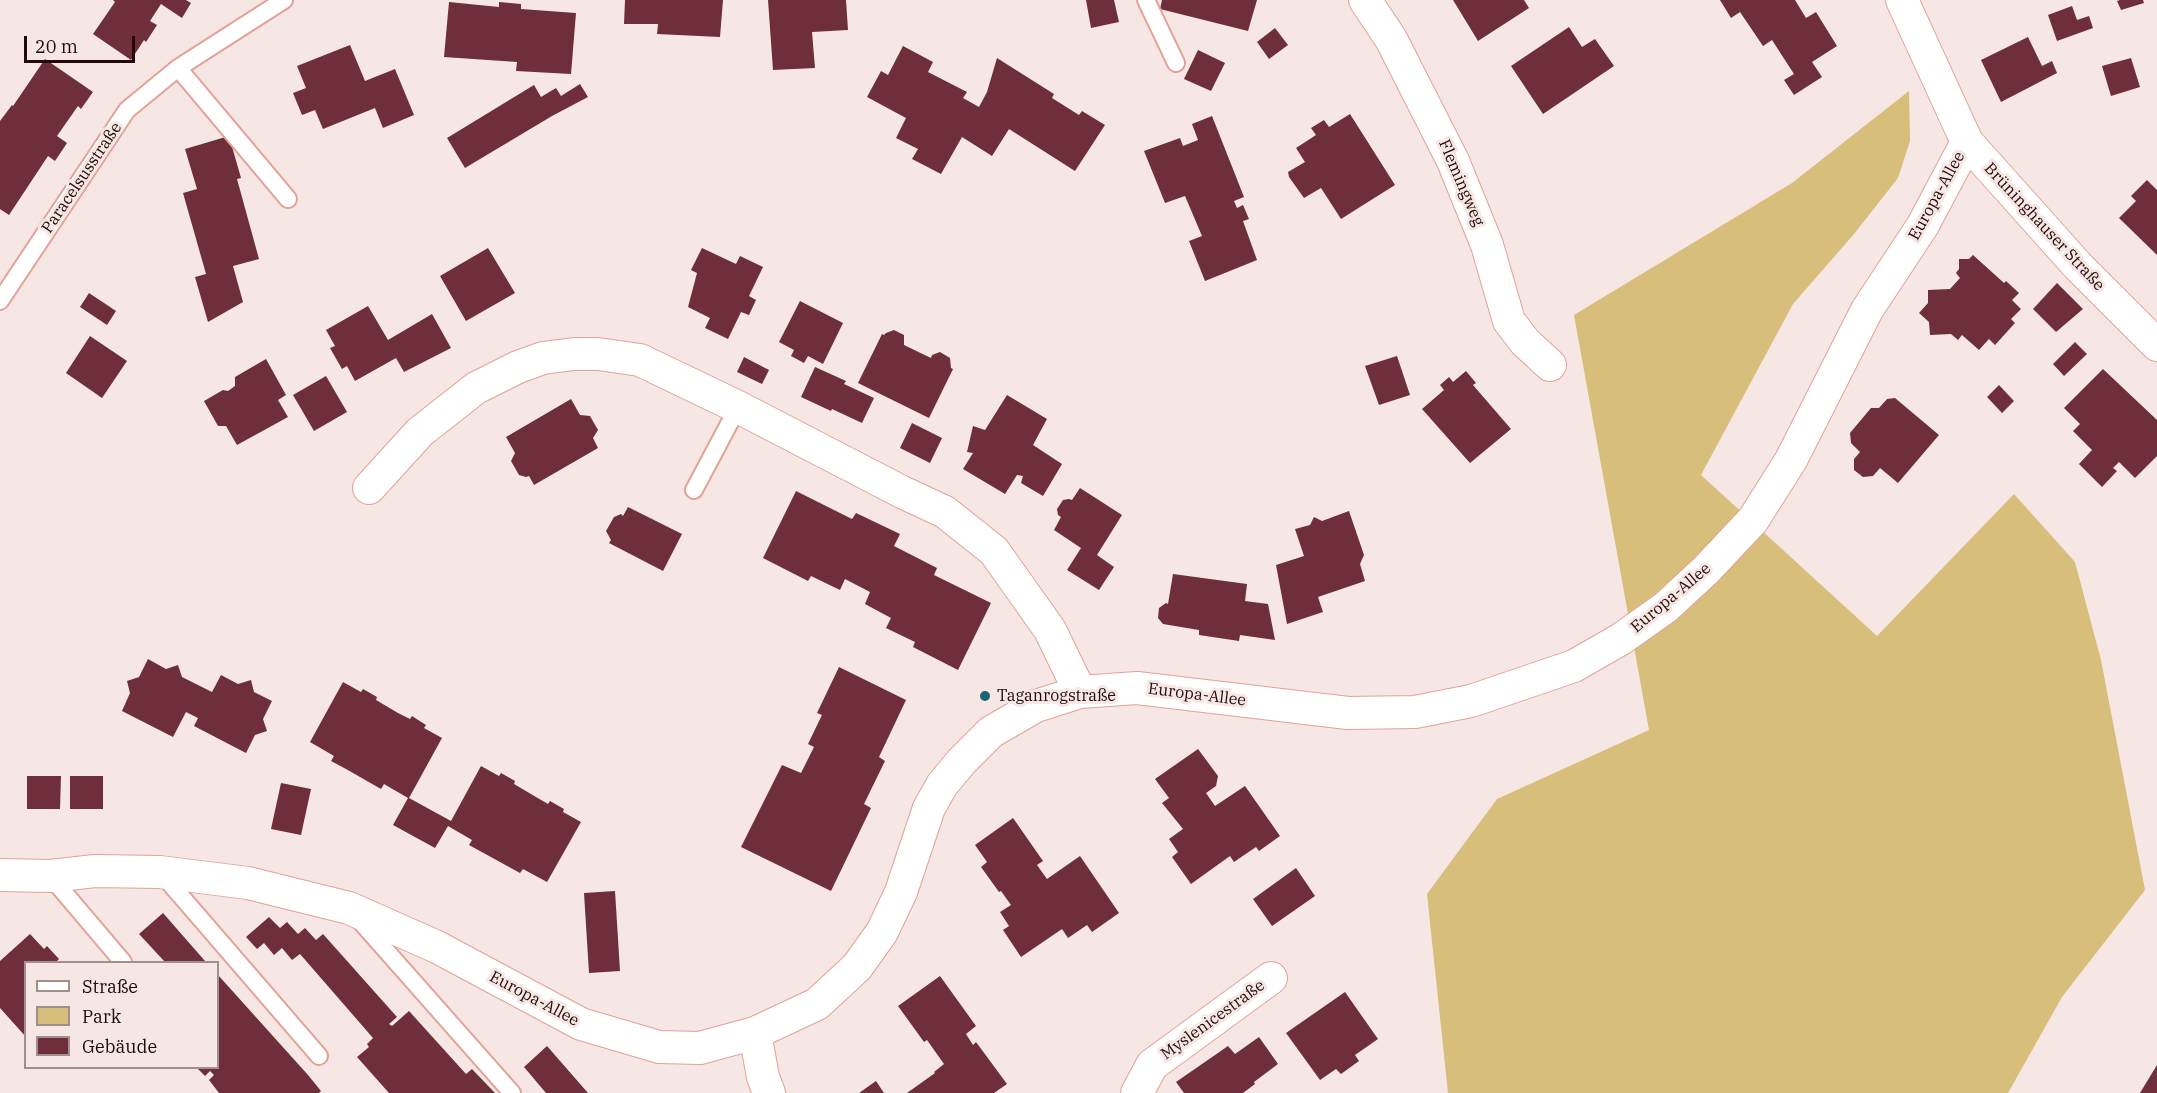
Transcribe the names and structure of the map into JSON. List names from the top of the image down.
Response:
{
  "streets": {
    "street": [
      "Flemingweg",
      "Europa-Allee",
      "Brüninghauser Straße",
      "Myslenicestraße"
    ],
    "lane": ["Paracelsusstraße"]
  },
  "crossings": [
    ["Europa-Allee", "Brüninghauser Straße"]
  ],
  "places": ["Taganrogstraße"],
  "legend": ["Straße", "Park", "Gebäude"],
  "scale_bar": "20 m"
}
